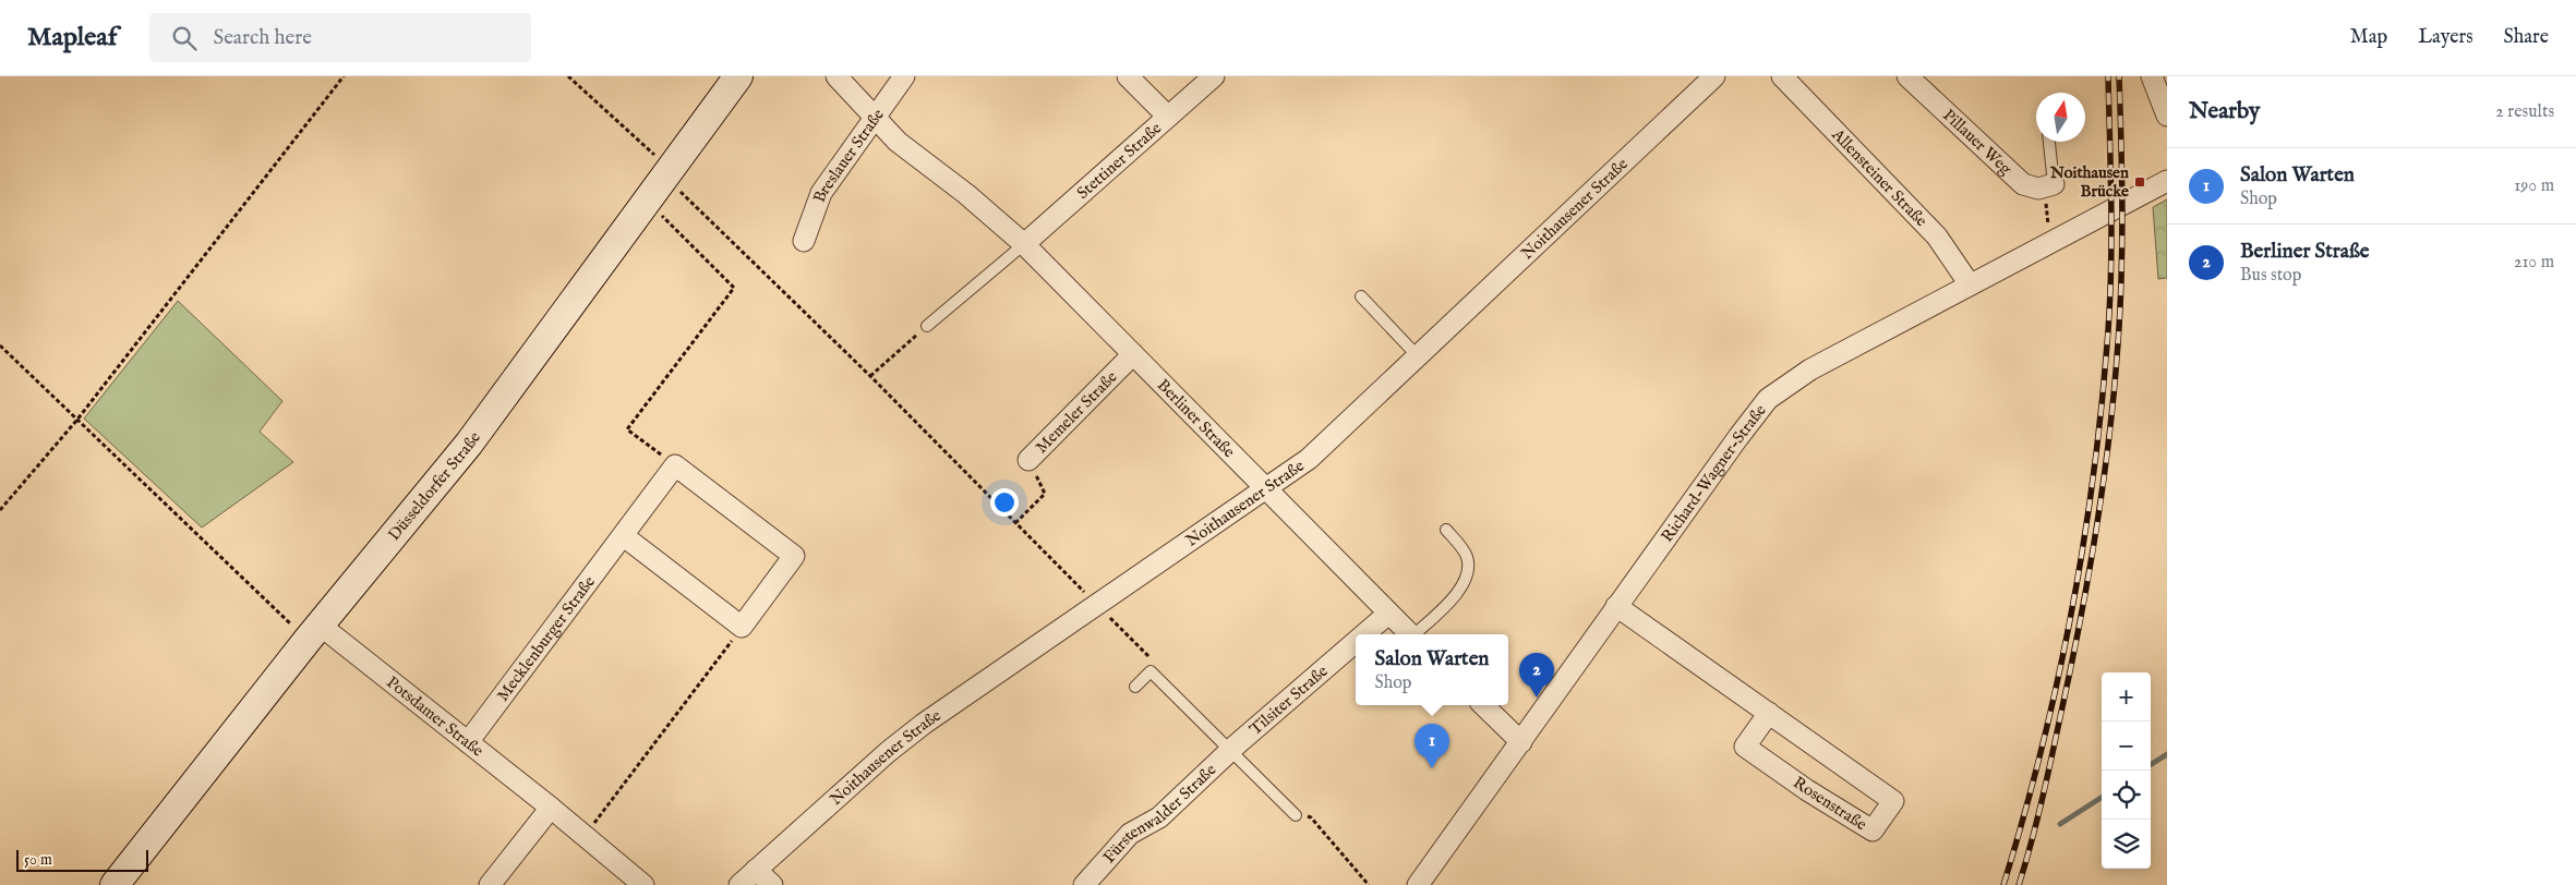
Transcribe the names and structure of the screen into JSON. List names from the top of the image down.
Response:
{
  "streets": {
    "street": [
      "Pillauer Weg",
      "Breslauer Straße",
      "Stettiner Straße",
      "Allensteiner Straße",
      "Noithausener Straße",
      "Memeler Straße",
      "Berliner Straße",
      "Richard-Wagner-Straße",
      "Düsseldorfer Straße",
      "Mecklenburger Straße",
      "Tilsiter Straße",
      "Potsdamer Straße",
      "Rosenstraße",
      "Fürstenwalder Straße"
    ]
  },
  "crossings": [
    ["Breslauer Straße", "Berliner Straße"],
    ["Stettiner Straße", "Berliner Straße"],
    ["Allensteiner Straße", "Richard-Wagner-Straße"],
    ["Noithausener Straße", "Berliner Straße"],
    ["Memeler Straße", "Berliner Straße"],
    ["Berliner Straße", "Tilsiter Straße"],
    ["Richard-Wagner-Straße", "Rosenstraße"],
    ["Düsseldorfer Straße", "Potsdamer Straße"],
    ["Mecklenburger Straße", "Potsdamer Straße"],
    ["Tilsiter Straße", "Fürstenwalder Straße"]
  ],
  "places": {
    "transit": ["Noithausen Brücke"]
  },
  "scale_bar": "50 m",
  "north": "top",
  "page": {
    "header": "Mapleaf",
    "search": "Search here",
    "nav": ["Map", "Layers", "Share"],
    "heading": ["Nearby", "2 results"],
    "list": [
      {
        "mark": "1",
        "name": "Salon Warten",
        "note": "Shop",
        "value": "190 m"
      },
      {
        "mark": "2",
        "name": "Berliner Straße",
        "note": "Bus stop",
        "value": "210 m"
      }
    ],
    "popup": ["Salon Warten", "Shop"],
    "pins": ["2", "1"],
    "map_buttons": ["+", "−"],
    "scale": "50 m"
  }
}
